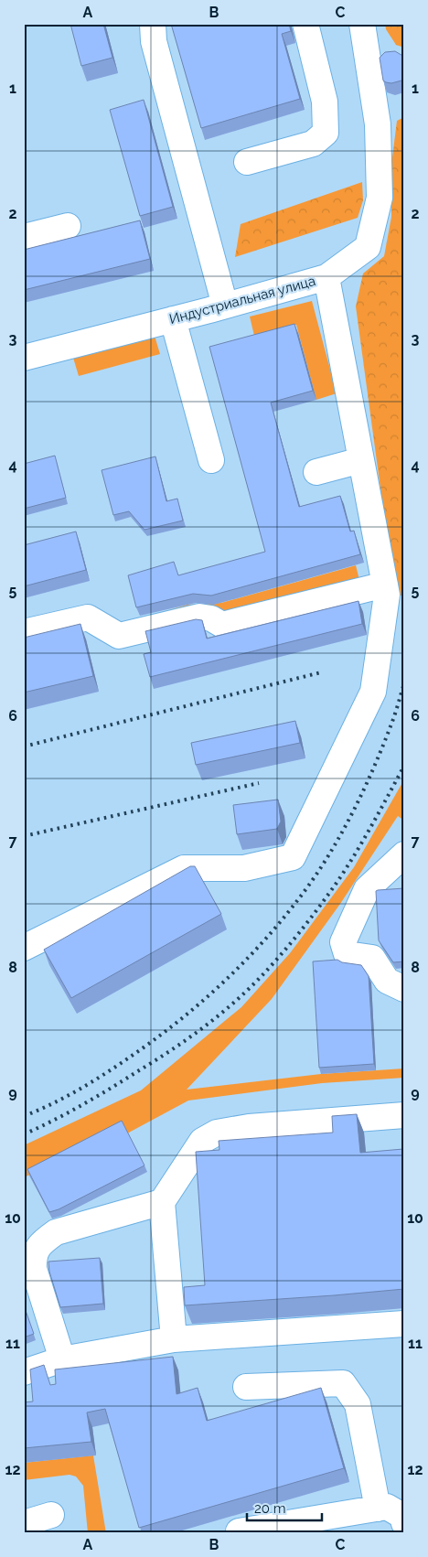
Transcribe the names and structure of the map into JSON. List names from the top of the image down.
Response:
{
  "streets": {
    "street": ["Индустриальная улица"]
  },
  "scale_bar": "20 m",
  "grid": {
    "columns": ["A", "B", "C"],
    "rows": [
      "1",
      "2",
      "3",
      "4",
      "5",
      "6",
      "7",
      "8",
      "9",
      "10",
      "11",
      "12"
    ]
  }
}
